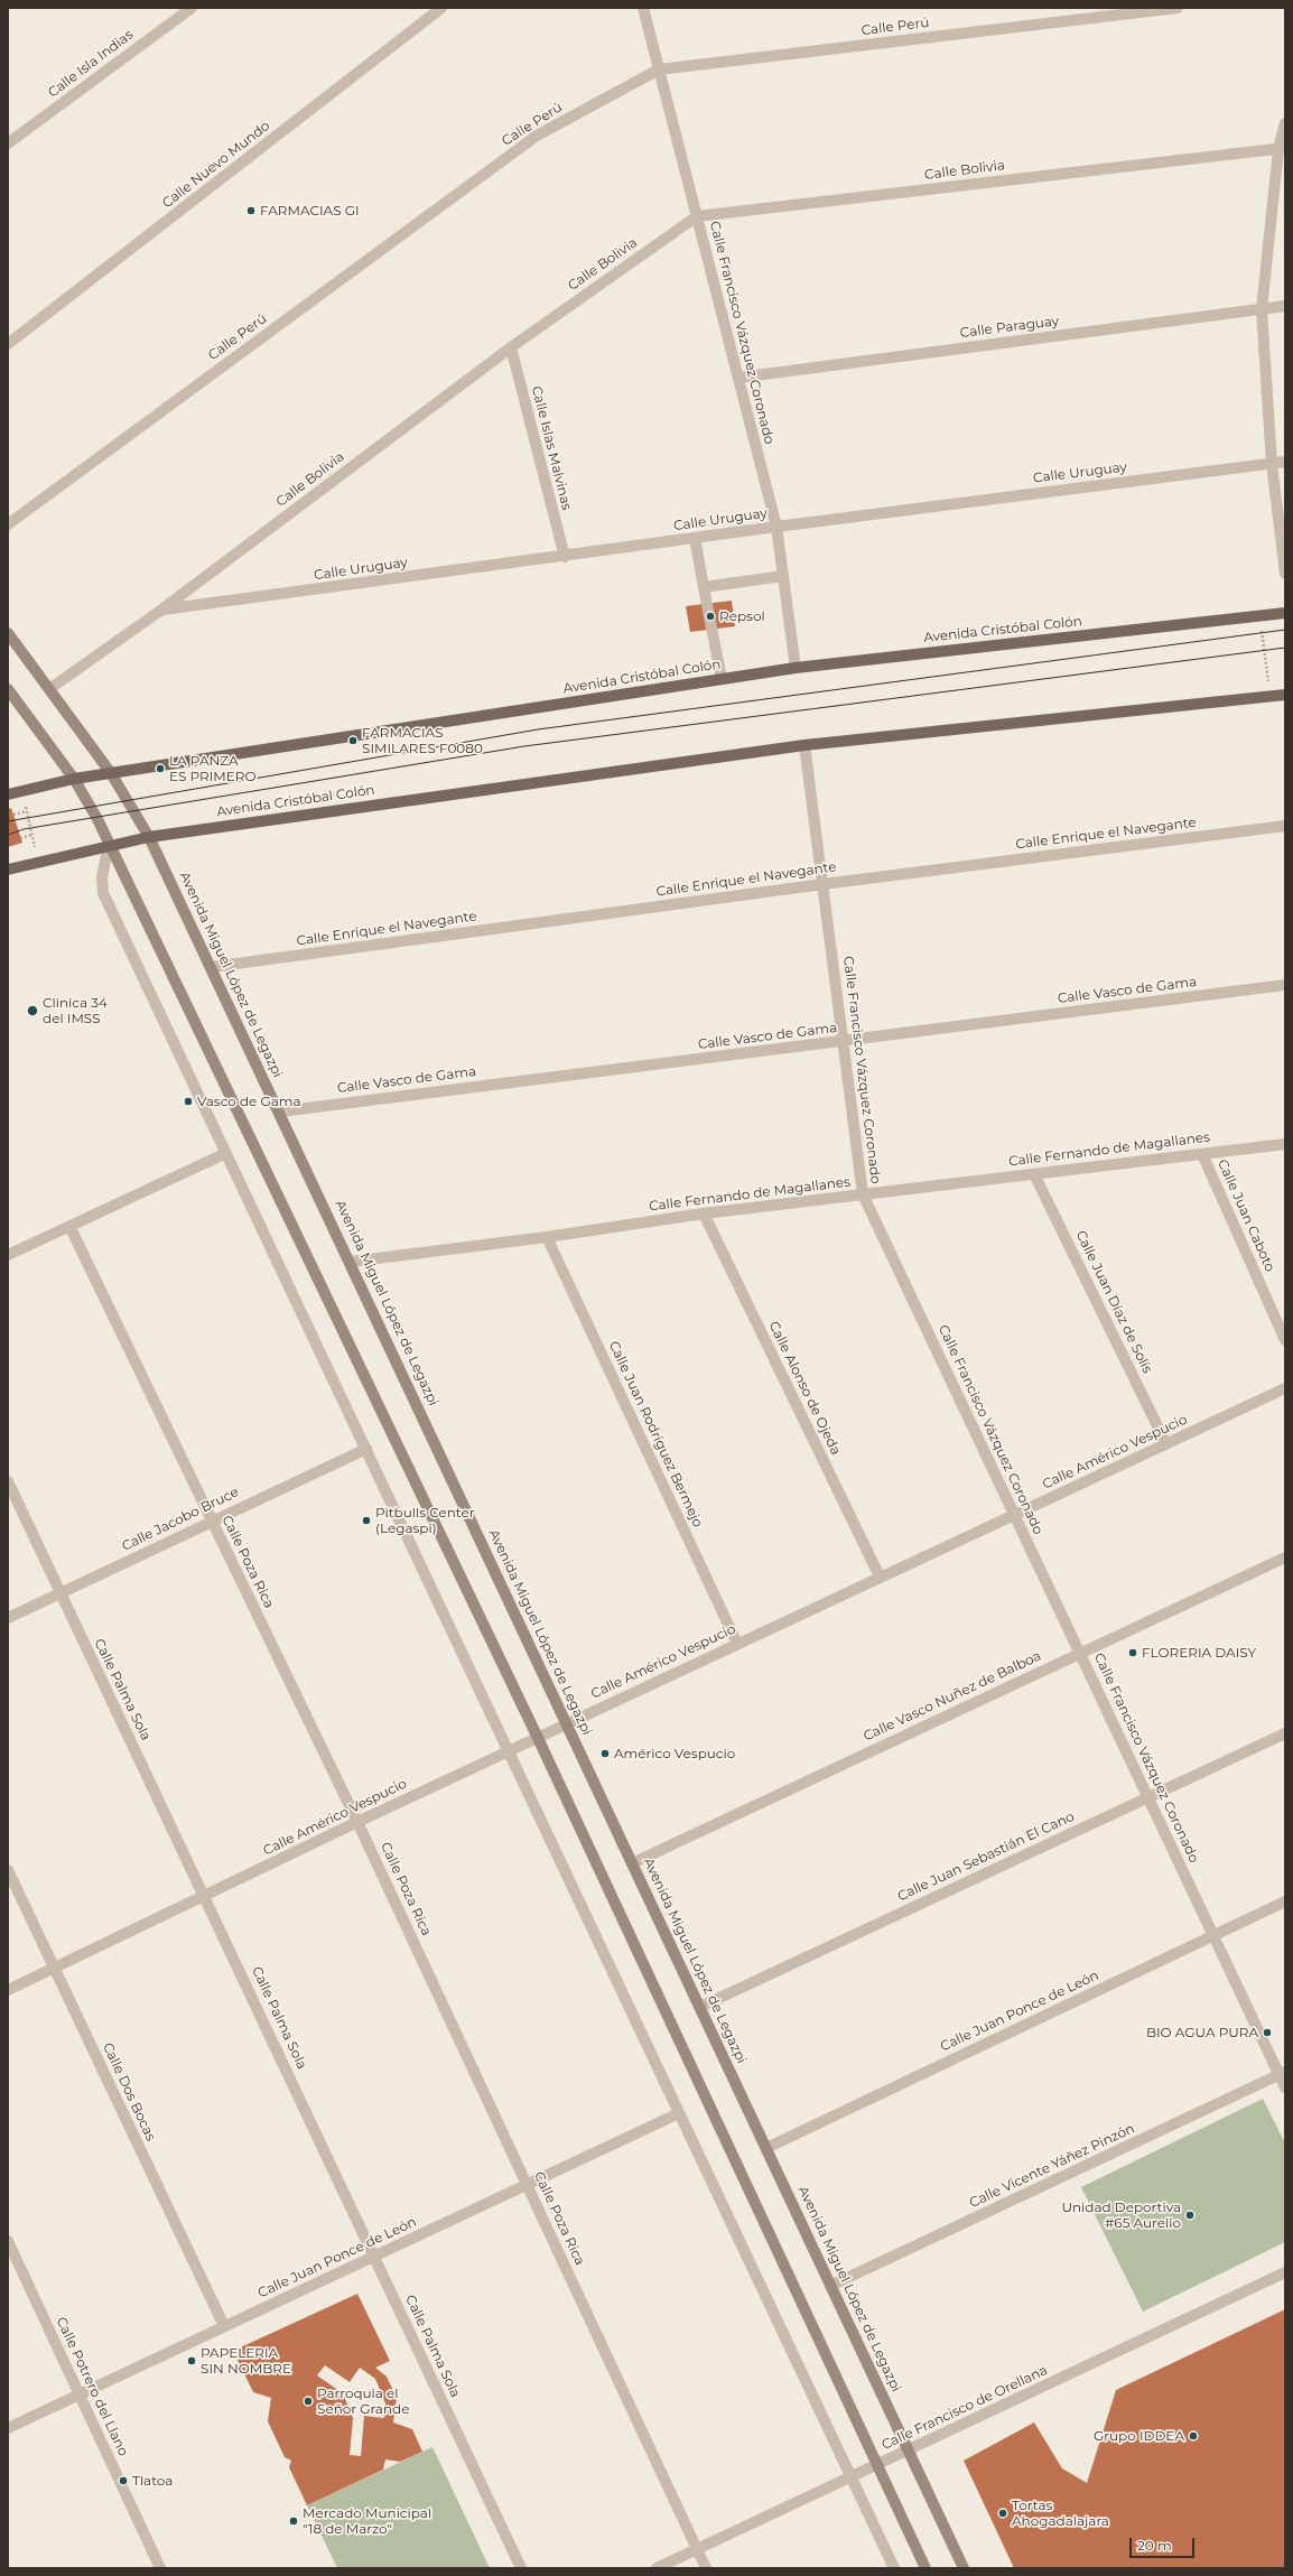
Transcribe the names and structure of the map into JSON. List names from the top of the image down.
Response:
{
  "streets": {
    "main road": ["Avenida Cristóbal Colón", "Avenida Miguel López de Legazpi"],
    "street": [
      "Calle Perú",
      "Calle Isla Indias",
      "Calle Nuevo Mundo",
      "Calle Bolivia",
      "Calle Paraguay",
      "Calle Francisco Vázquez Coronado",
      "Calle Islas Malvinas",
      "Calle Uruguay",
      "Calle Enrique el Navegante",
      "Calle Vasco de Gama",
      "Calle Fernando de Magallanes",
      "Calle Juan Caboto",
      "Calle Juan Díaz de Solís",
      "Calle Alonso de Ojeda",
      "Calle Juan Rodríguez Bermejo",
      "Calle Américo Vespucio",
      "Calle Jacobo Bruce",
      "Calle Poza Rica",
      "Calle Palma Sola",
      "Calle Vasco Nuñez de Balboa",
      "Calle Juan Sebastián El Cano",
      "Calle Juan Ponce de León",
      "Calle Dos Bocas",
      "Calle Vicente Yáñez Pinzón",
      "Calle Potrero del Llano",
      "Calle Francisco de Orellana"
    ]
  },
  "crossings": [
    ["Calle Perú", "Calle Francisco Vázquez Coronado"],
    ["Calle Bolivia", "Calle Francisco Vázquez Coronado"],
    ["Calle Bolivia", "Calle Islas Malvinas"],
    ["Calle Bolivia", "Calle Uruguay"],
    ["Calle Bolivia", "Avenida Miguel López de Legazpi"],
    ["Calle Paraguay", "Calle Francisco Vázquez Coronado"],
    ["Calle Francisco Vázquez Coronado", "Calle Uruguay"],
    ["Calle Francisco Vázquez Coronado", "Avenida Cristóbal Colón"],
    ["Calle Francisco Vázquez Coronado", "Calle Enrique el Navegante"],
    ["Calle Francisco Vázquez Coronado", "Calle Vasco de Gama"],
    ["Calle Francisco Vázquez Coronado", "Calle Fernando de Magallanes"],
    ["Calle Francisco Vázquez Coronado", "Calle Américo Vespucio"],
    ["Calle Francisco Vázquez Coronado", "Calle Vasco Nuñez de Balboa"],
    ["Calle Francisco Vázquez Coronado", "Calle Juan Sebastián El Cano"],
    ["Calle Francisco Vázquez Coronado", "Calle Juan Ponce de León"],
    ["Calle Francisco Vázquez Coronado", "Calle Vicente Yáñez Pinzón"],
    ["Calle Islas Malvinas", "Calle Uruguay"],
    ["Avenida Cristóbal Colón", "Avenida Miguel López de Legazpi"],
    ["Calle Enrique el Navegante", "Avenida Miguel López de Legazpi"],
    ["Avenida Miguel López de Legazpi", "Calle Vasco de Gama"],
    ["Avenida Miguel López de Legazpi", "Calle Fernando de Magallanes"],
    ["Avenida Miguel López de Legazpi", "Calle Américo Vespucio"],
    ["Avenida Miguel López de Legazpi", "Calle Vasco Nuñez de Balboa"],
    ["Avenida Miguel López de Legazpi", "Calle Juan Sebastián El Cano"],
    ["Avenida Miguel López de Legazpi", "Calle Juan Ponce de León"],
    ["Avenida Miguel López de Legazpi", "Calle Vicente Yáñez Pinzón"],
    ["Avenida Miguel López de Legazpi", "Calle Francisco de Orellana"],
    ["Calle Fernando de Magallanes", "Calle Juan Caboto"],
    ["Calle Fernando de Magallanes", "Calle Juan Díaz de Solís"],
    ["Calle Fernando de Magallanes", "Calle Alonso de Ojeda"],
    ["Calle Fernando de Magallanes", "Calle Juan Rodríguez Bermejo"],
    ["Calle Juan Díaz de Solís", "Calle Américo Vespucio"],
    ["Calle Alonso de Ojeda", "Calle Américo Vespucio"],
    ["Calle Juan Rodríguez Bermejo", "Calle Américo Vespucio"],
    ["Calle Américo Vespucio", "Calle Poza Rica"],
    ["Calle Américo Vespucio", "Calle Palma Sola"],
    ["Calle Américo Vespucio", "Calle Dos Bocas"],
    ["Calle Jacobo Bruce", "Calle Poza Rica"],
    ["Calle Jacobo Bruce", "Calle Palma Sola"],
    ["Calle Poza Rica", "Calle Juan Ponce de León"],
    ["Calle Poza Rica", "Calle Francisco de Orellana"],
    ["Calle Palma Sola", "Calle Juan Ponce de León"],
    ["Calle Juan Ponce de León", "Calle Dos Bocas"],
    ["Calle Juan Ponce de León", "Calle Potrero del Llano"]
  ],
  "places": [
    "FARMACIAS GI",
    "Repsol",
    "FARMACIAS SIMILARES F0080",
    "LA PANZA ES PRIMERO",
    "Clinica 34 del IMSS",
    "Vasco de Gama",
    "Pitbulls Center (Legaspi)",
    "FLORERIA DAISY",
    "Américo Vespucio",
    "BIO AGUA PURA",
    "Unidad Deportiva #65 Aurelio",
    "PAPELERIA SIN NOMBRE",
    "Parroquia el Señor Grande",
    "Grupo IDDEA",
    "Tlatoa",
    "Tortas Ahogadalajara",
    "Mercado Municipal \"18 de Marzo\""
  ],
  "scale_bar": "20 m"
}
